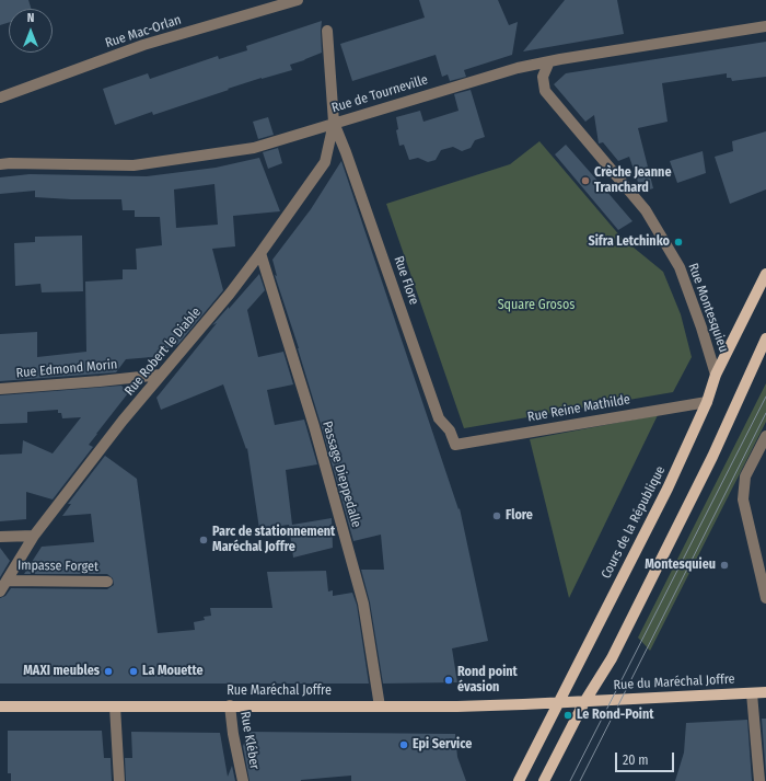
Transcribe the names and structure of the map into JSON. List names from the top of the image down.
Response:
{
  "streets": {
    "main road": ["Cours de la République", "Rue du Maréchal Joffre", "Rue Maréchal Joffre"],
    "street": [
      "Rue Mac-Orlan",
      "Rue de Tourneville",
      "Rue Flore",
      "Rue Montesquieu",
      "Rue Robert le Diable",
      "Rue Edmond Morin",
      "Rue Reine Mathilde",
      "Passage Dieppedalle",
      "Impasse Forget",
      "Rue Kléber"
    ]
  },
  "crossings": [
    ["Rue de Tourneville", "Rue Flore"],
    ["Rue de Tourneville", "Rue Montesquieu"],
    ["Rue de Tourneville", "Rue Robert le Diable"],
    ["Rue Flore", "Rue Robert le Diable"],
    ["Rue Flore", "Rue Reine Mathilde"],
    ["Rue Montesquieu", "Cours de la République"],
    ["Rue Robert le Diable", "Rue Edmond Morin"],
    ["Rue Robert le Diable", "Passage Dieppedalle"],
    ["Rue Robert le Diable", "Impasse Forget"],
    ["Rue Reine Mathilde", "Cours de la République"],
    ["Passage Dieppedalle", "Rue Maréchal Joffre"],
    ["Cours de la République", "Rue du Maréchal Joffre"],
    ["Cours de la République", "Rue Maréchal Joffre"],
    ["Rue du Maréchal Joffre", "Rue Maréchal Joffre"],
    ["Rue Maréchal Joffre", "Rue Kléber"]
  ],
  "parks": ["Square Grosos"],
  "places": [
    "Crèche Jeanne Tranchard",
    "Sifra Letchinko",
    "Flore",
    "Parc de stationnement Maréchal Joffre",
    "Montesquieu",
    "MAXI meubles",
    "La Mouette",
    "Rond point évasion",
    "Le Rond-Point",
    "Epi Service"
  ],
  "scale_bar": "20 m",
  "north": "top"
}
